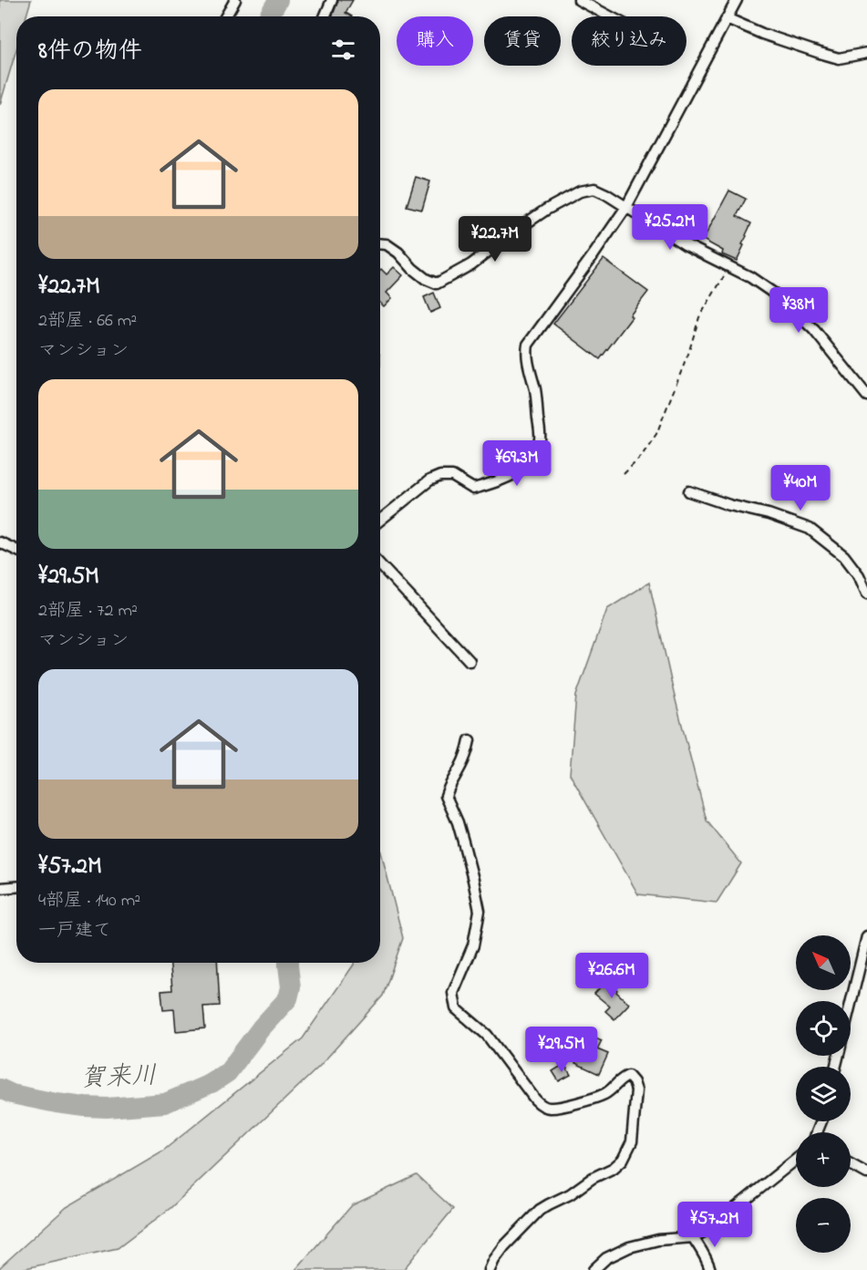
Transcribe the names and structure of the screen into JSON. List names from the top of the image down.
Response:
{
  "water": ["賀来川"],
  "north": "top left",
  "page": {
    "chip": ["購入", "賃貸", "絞り込み"],
    "heading": "8件の物件",
    "list": [
      {
        "name": "¥22.7M",
        "note": "2部屋 · 66 m² · マンション"
      },
      {
        "name": "¥29.5M",
        "note": "2部屋 · 72 m² · マンション"
      },
      {
        "name": "¥57.2M",
        "note": "4部屋 · 140 m² · 一戸建て"
      }
    ],
    "price": [
      "¥25.2M",
      "¥22.7M",
      "¥38M",
      "¥69.3M",
      "¥40M",
      "¥26.6M",
      "¥29.5M",
      "¥57.2M"
    ],
    "map_buttons": ["+", "−"]
  }
}
